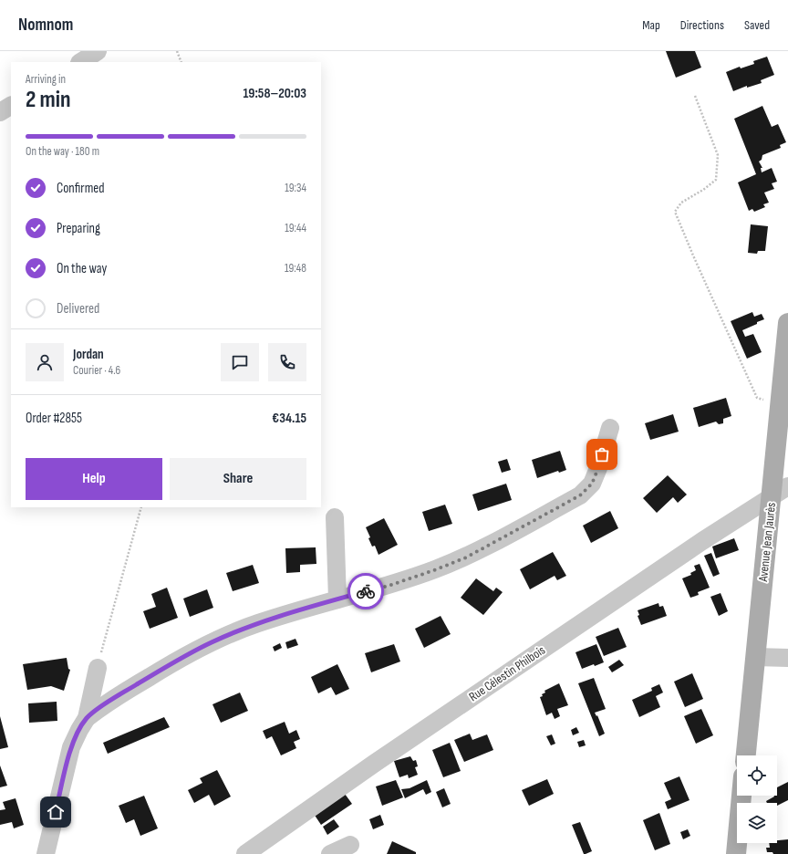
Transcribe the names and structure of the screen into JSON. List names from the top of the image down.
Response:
{
  "streets": {
    "main road": ["Avenue Jean Jaurès"],
    "street": ["Rue Célestin Philbois"]
  },
  "crossings": [
    ["Avenue Jean Jaurès", "Rue Célestin Philbois"]
  ],
  "page": {
    "header": "Nomnom",
    "nav": ["Map", "Directions", "Saved"],
    "heading": ["2 min", "Arriving in", "19:58–20:03"],
    "panel": [
      "Jordan",
      "Courier · 4.6",
      "Order #2855",
      "€34.15"
    ],
    "bar": "On the way · 180 m",
    "list": [
      ["Confirmed", "19:34"],
      ["Preparing", "19:44"],
      ["On the way", "19:48"],
      "Delivered"
    ],
    "buttons": ["Help", "Share"]
  }
}
